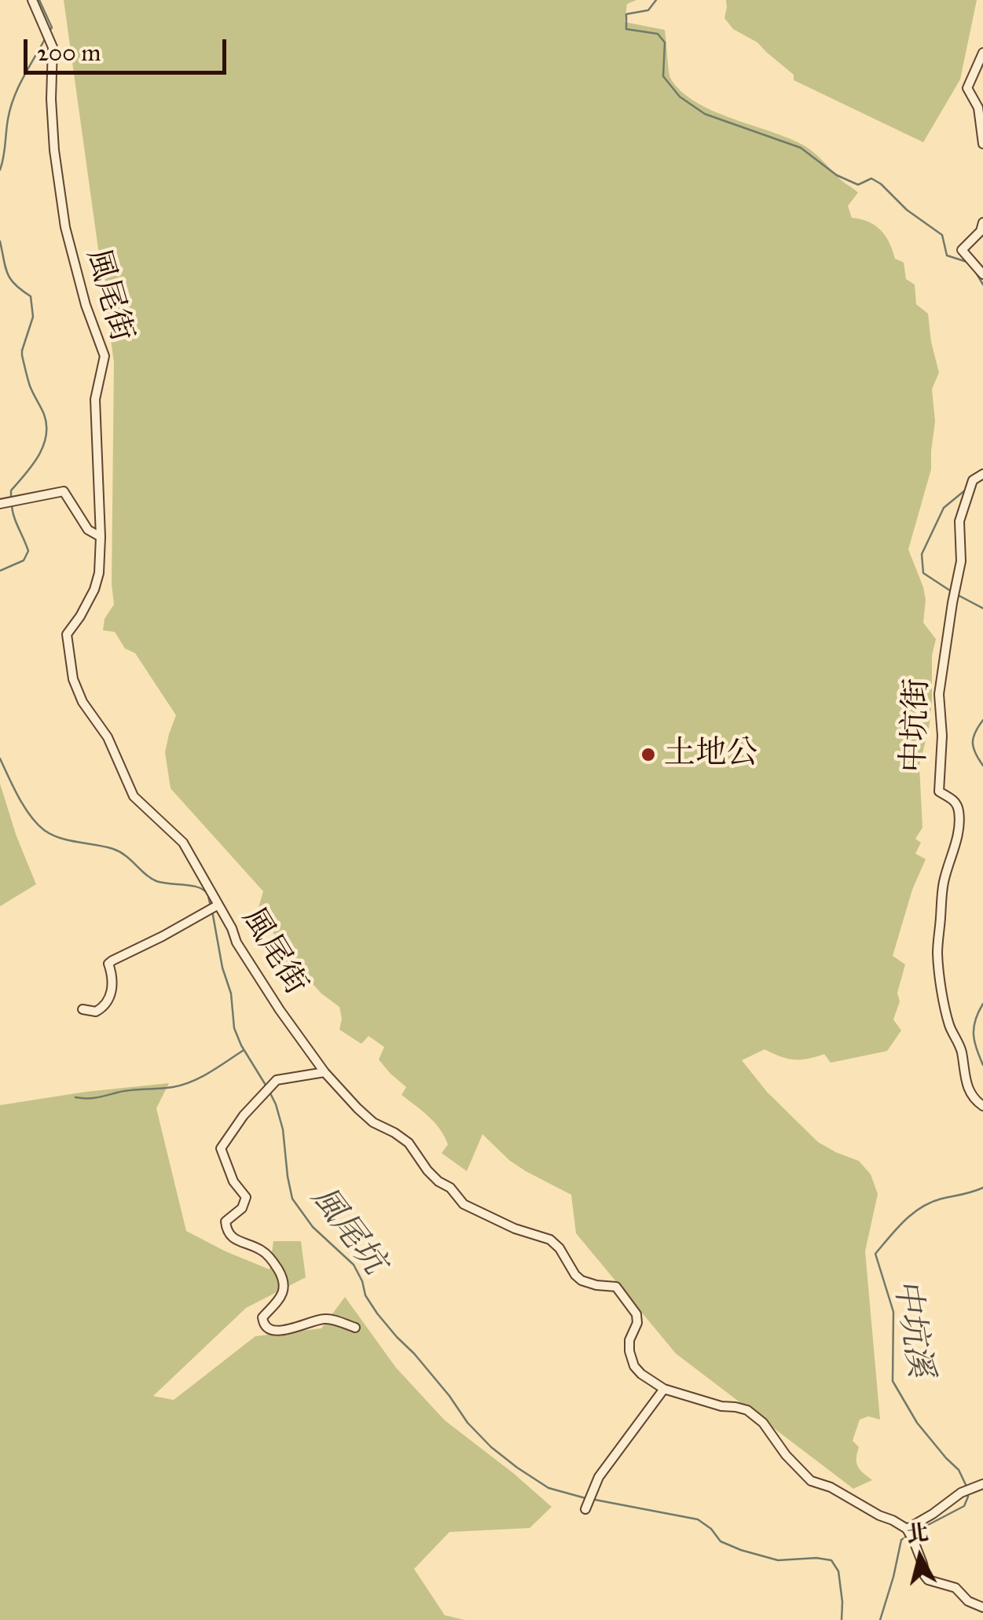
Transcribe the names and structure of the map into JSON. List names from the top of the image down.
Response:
{
  "streets": {
    "street": ["風尾街", "中坑街"]
  },
  "water": ["風尾坑", "中坑溪"],
  "places": ["土地公"],
  "scale_bar": "200 m",
  "north": "top"
}
